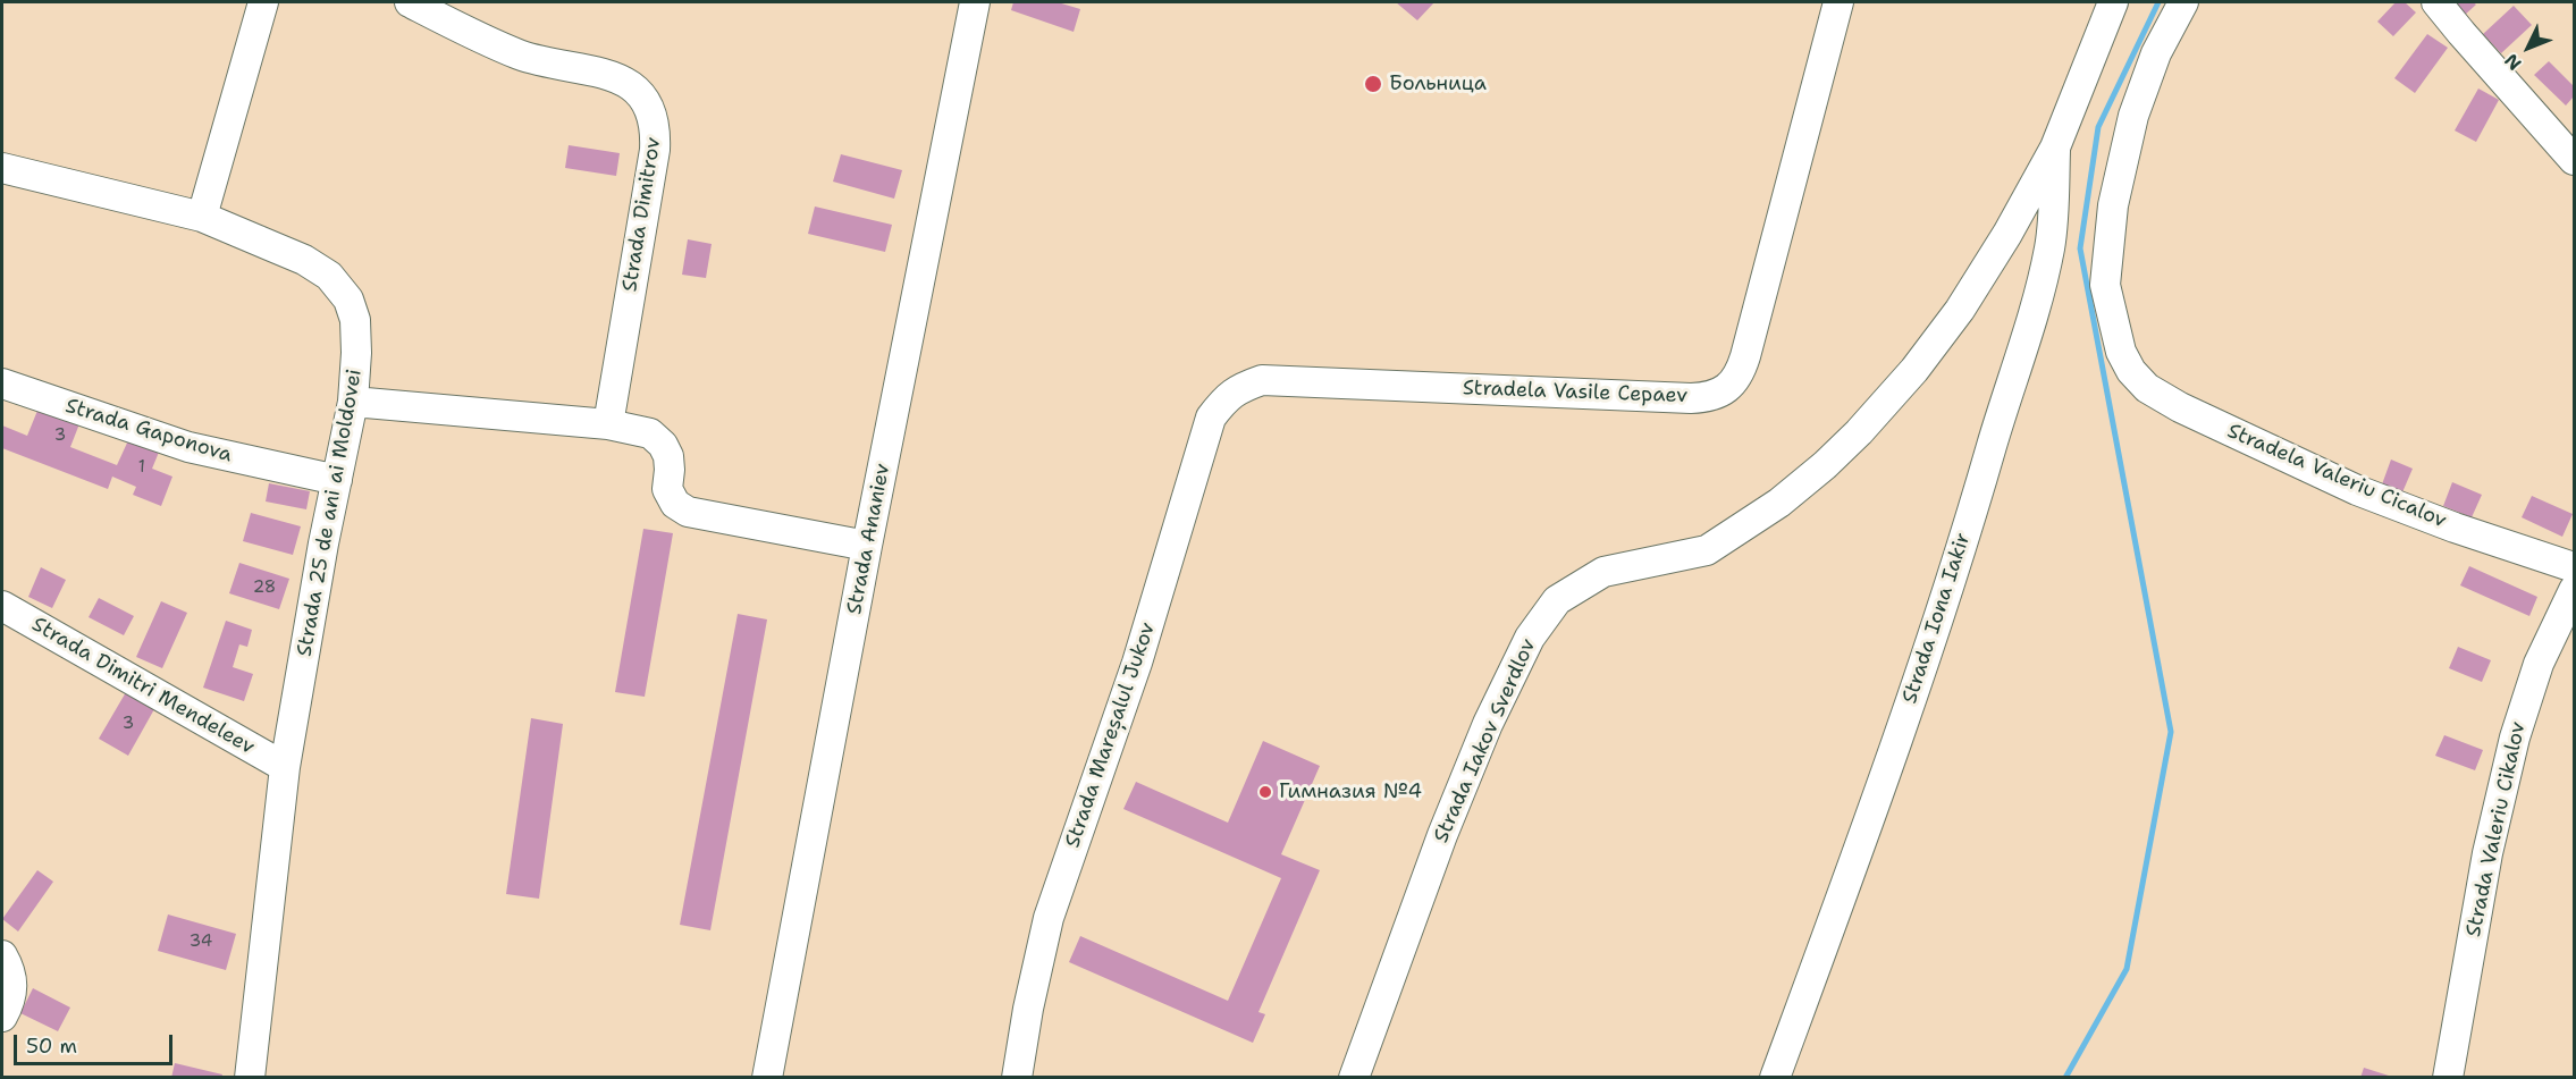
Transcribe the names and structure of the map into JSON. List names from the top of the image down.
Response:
{
  "streets": {
    "street": [
      "Strada Dimitrov",
      "Stradela Vasile Cepaev",
      "Strada Gaponova",
      "Stradela Valeriu Cicalov",
      "Strada 25 de ani ai Moldovei",
      "Strada Ananiev",
      "Strada Iona Iakir",
      "Strada Dimitri Mendeleev",
      "Strada Mareșalul Jukov",
      "Strada Iakov Sverdlov",
      "Strada Valeriu Cikalov"
    ]
  },
  "crossings": [
    ["Stradela Vasile Cepaev", "Strada Mareșalul Jukov"],
    ["Strada Gaponova", "Strada 25 de ani ai Moldovei"],
    ["Strada 25 de ani ai Moldovei", "Strada Dimitri Mendeleev"],
    ["Strada Iona Iakir", "Strada Iakov Sverdlov"]
  ],
  "places": ["Больница", "Гимназия №4"],
  "house_numbers": [
    "3",
    "1",
    "28",
    "3",
    "34"
  ],
  "scale_bar": "50 m",
  "north": "bottom left"
}
